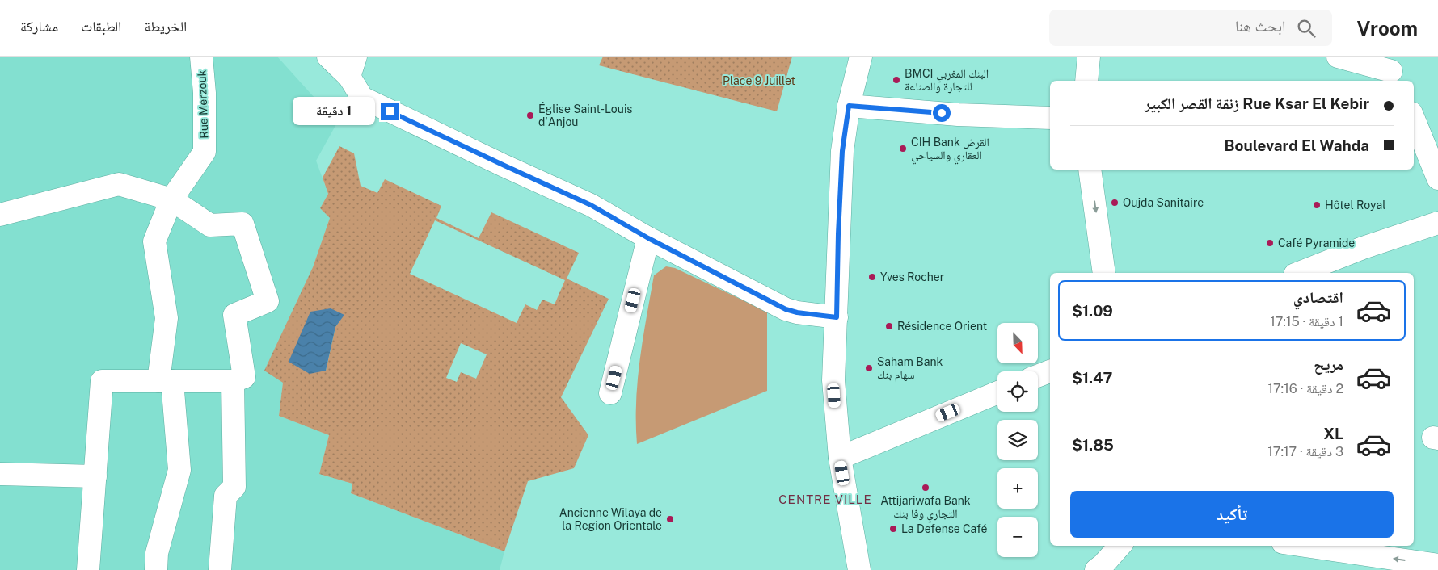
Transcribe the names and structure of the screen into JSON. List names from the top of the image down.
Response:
{
  "streets": {
    "street": ["Rue Merzouk"]
  },
  "districts": ["CENTRE VILLE"],
  "parks": ["Place 9 Juillet"],
  "places": [
    "BMCI البنك المغربي للتجارة والصناعة",
    "Église Saint-Louis d'Anjou",
    "CIH Bank القرض العقاري والسياحي",
    "Oujda Sanitaire",
    "Hôtel Royal",
    "Café Pyramide",
    "Yves Rocher",
    "Résidence Orient",
    "Saham Bank سهام بنك",
    "Attijariwafa Bank التجاري وفا بنك",
    "Ancienne Wilaya de la Region Orientale",
    "La Defense Café"
  ],
  "north": "bottom right",
  "page": {
    "header": "Vroom",
    "search": "ابحث هنا",
    "nav": ["الخريطة", "الطبقات", "مشاركة"],
    "banner": ["Rue Ksar El Kebir زنقة القصر الكبير", "Boulevard El Wahda"],
    "bubble": "1 دقيقة",
    "list": [
      {
        "name": "اقتصادي",
        "note": "1 دقيقة · 17:15",
        "value": "$1.09"
      },
      {
        "name": "مريح",
        "note": "2 دقيقة · 17:16",
        "value": "$1.47"
      },
      {
        "name": "XL",
        "note": "3 دقيقة · 17:17",
        "value": "$1.85"
      }
    ],
    "map_buttons": ["+", "−"],
    "buttons": "تأكيد"
  }
}
